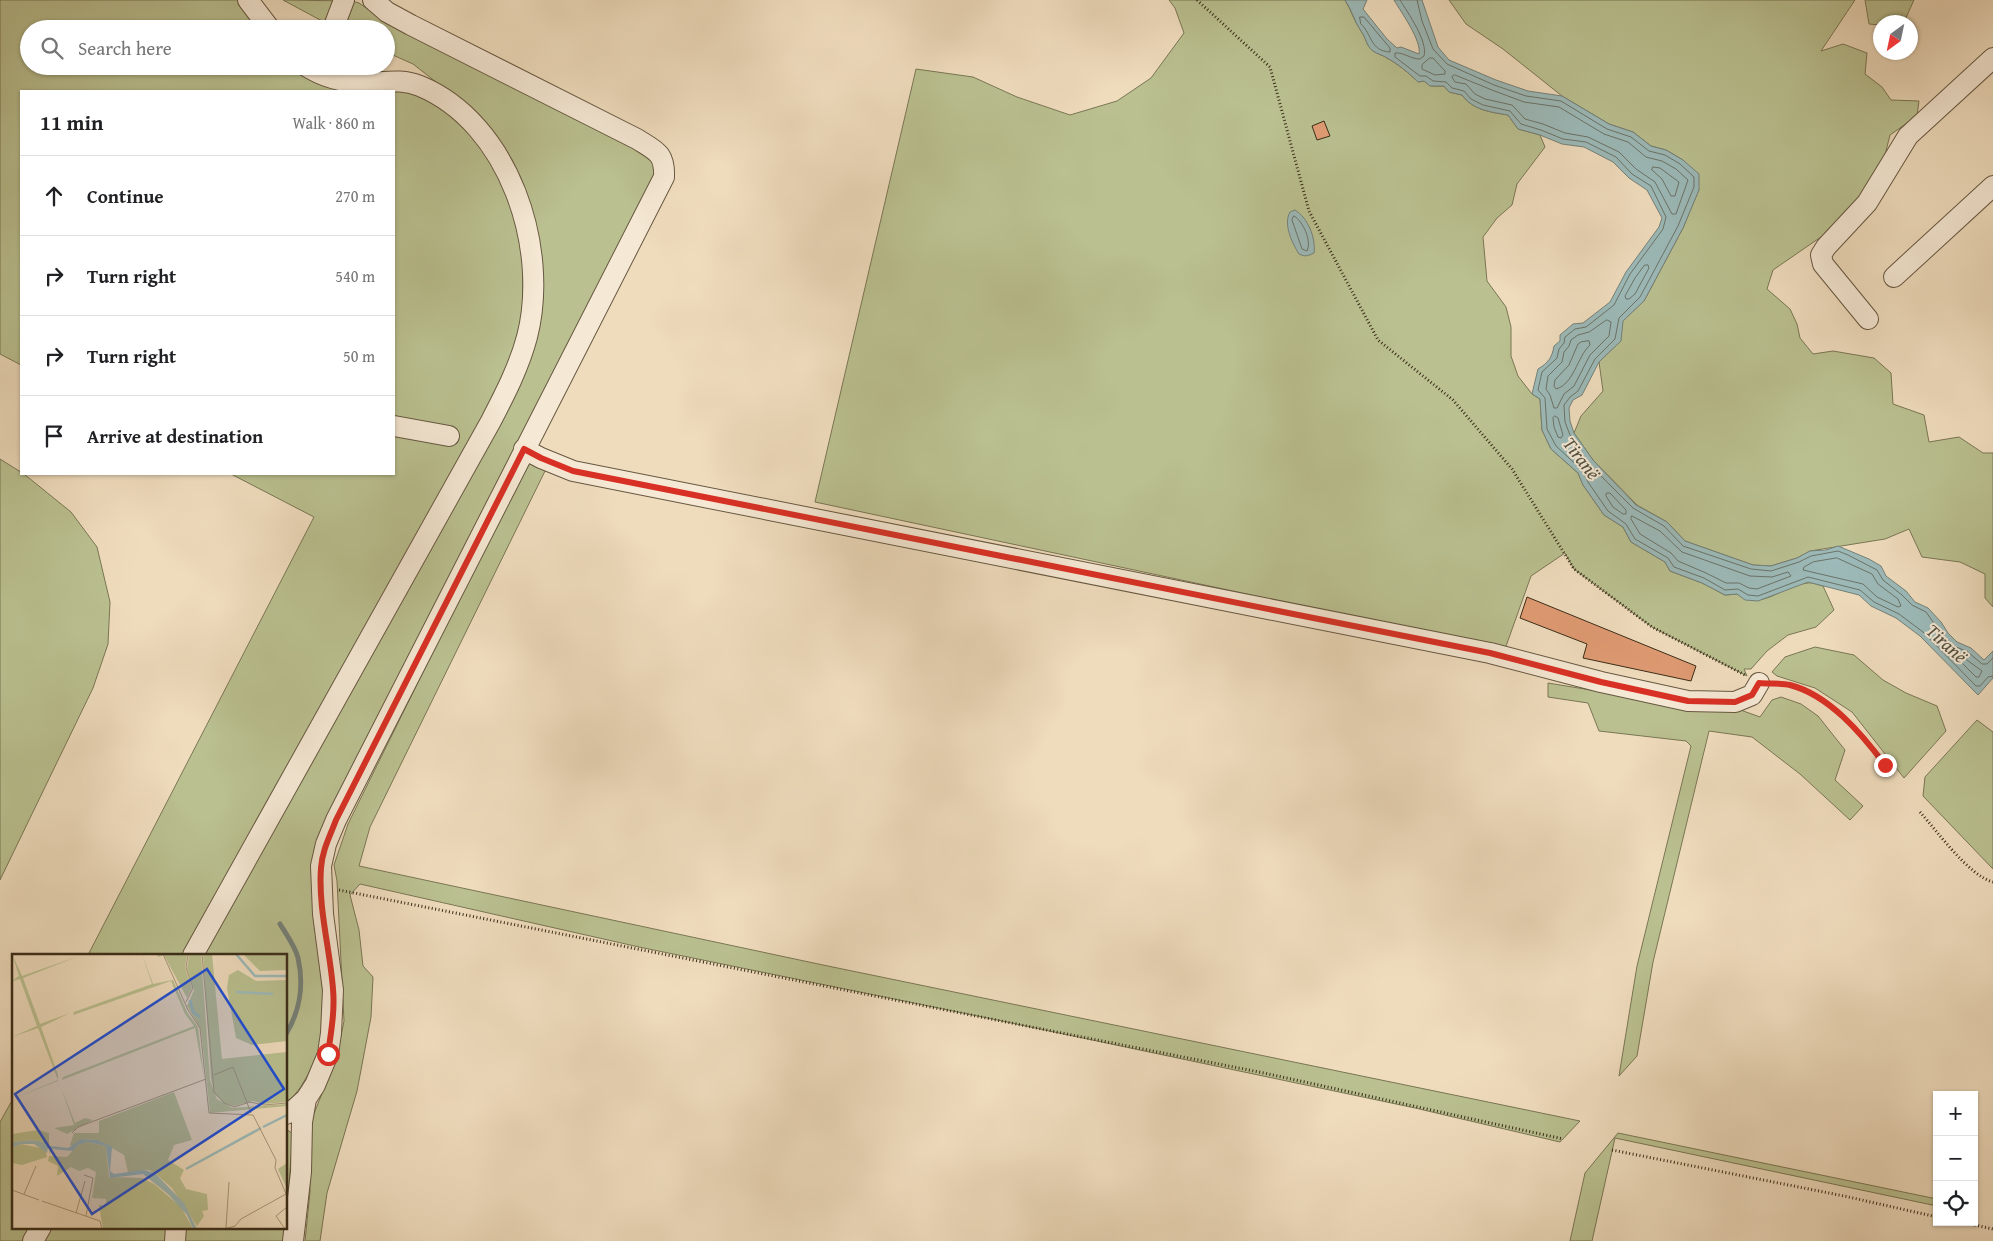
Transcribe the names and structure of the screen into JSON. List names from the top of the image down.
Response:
{
  "water": ["Tiranë"],
  "north": "bottom left",
  "page": {
    "search": "Search here",
    "heading": ["11 min", "Walk · 860 m"],
    "list": [
      ["Continue", "270 m"],
      ["Turn right", "540 m"],
      ["Turn right", "50 m"],
      "Arrive at destination"
    ],
    "map_buttons": ["+", "−"]
  }
}
